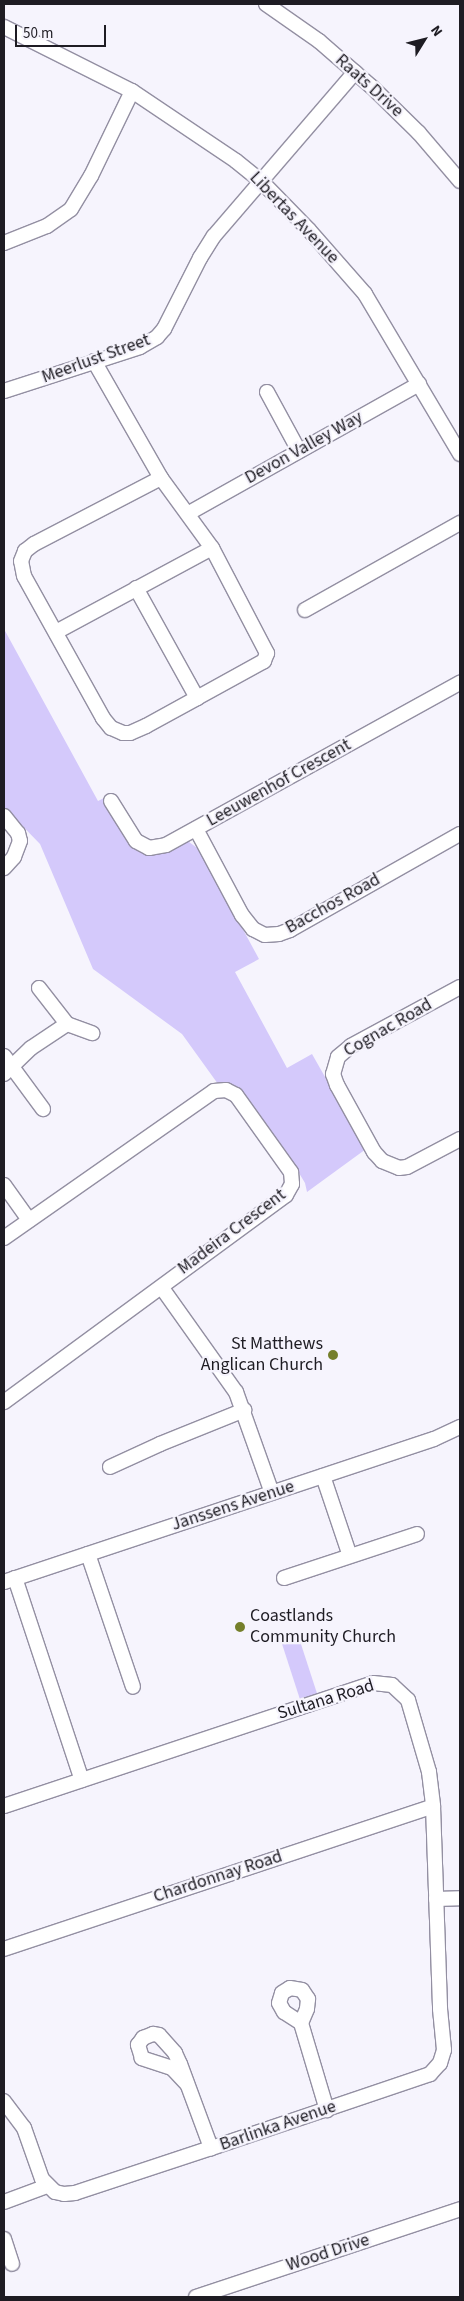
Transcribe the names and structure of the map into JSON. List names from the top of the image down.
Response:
{
  "streets": {
    "street": [
      "Raats Drive",
      "Libertas Avenue",
      "Meerlust Street",
      "Devon Valley Way",
      "Leeuwenhof Crescent",
      "Bacchos Road",
      "Cognac Road",
      "Madeira Crescent",
      "Janssens Avenue",
      "Sultana Road",
      "Chardonnay Road",
      "Barlinka Avenue",
      "Wood Drive"
    ]
  },
  "crossings": [
    ["Raats Drive", "Meerlust Street"],
    ["Libertas Avenue", "Meerlust Street"],
    ["Libertas Avenue", "Devon Valley Way"],
    ["Leeuwenhof Crescent", "Bacchos Road"],
    ["Sultana Road", "Chardonnay Road"],
    ["Sultana Road", "Barlinka Avenue"]
  ],
  "places": ["St Matthews Anglican Church", "Coastlands Community Church"],
  "scale_bar": "50 m",
  "north": "top right"
}
